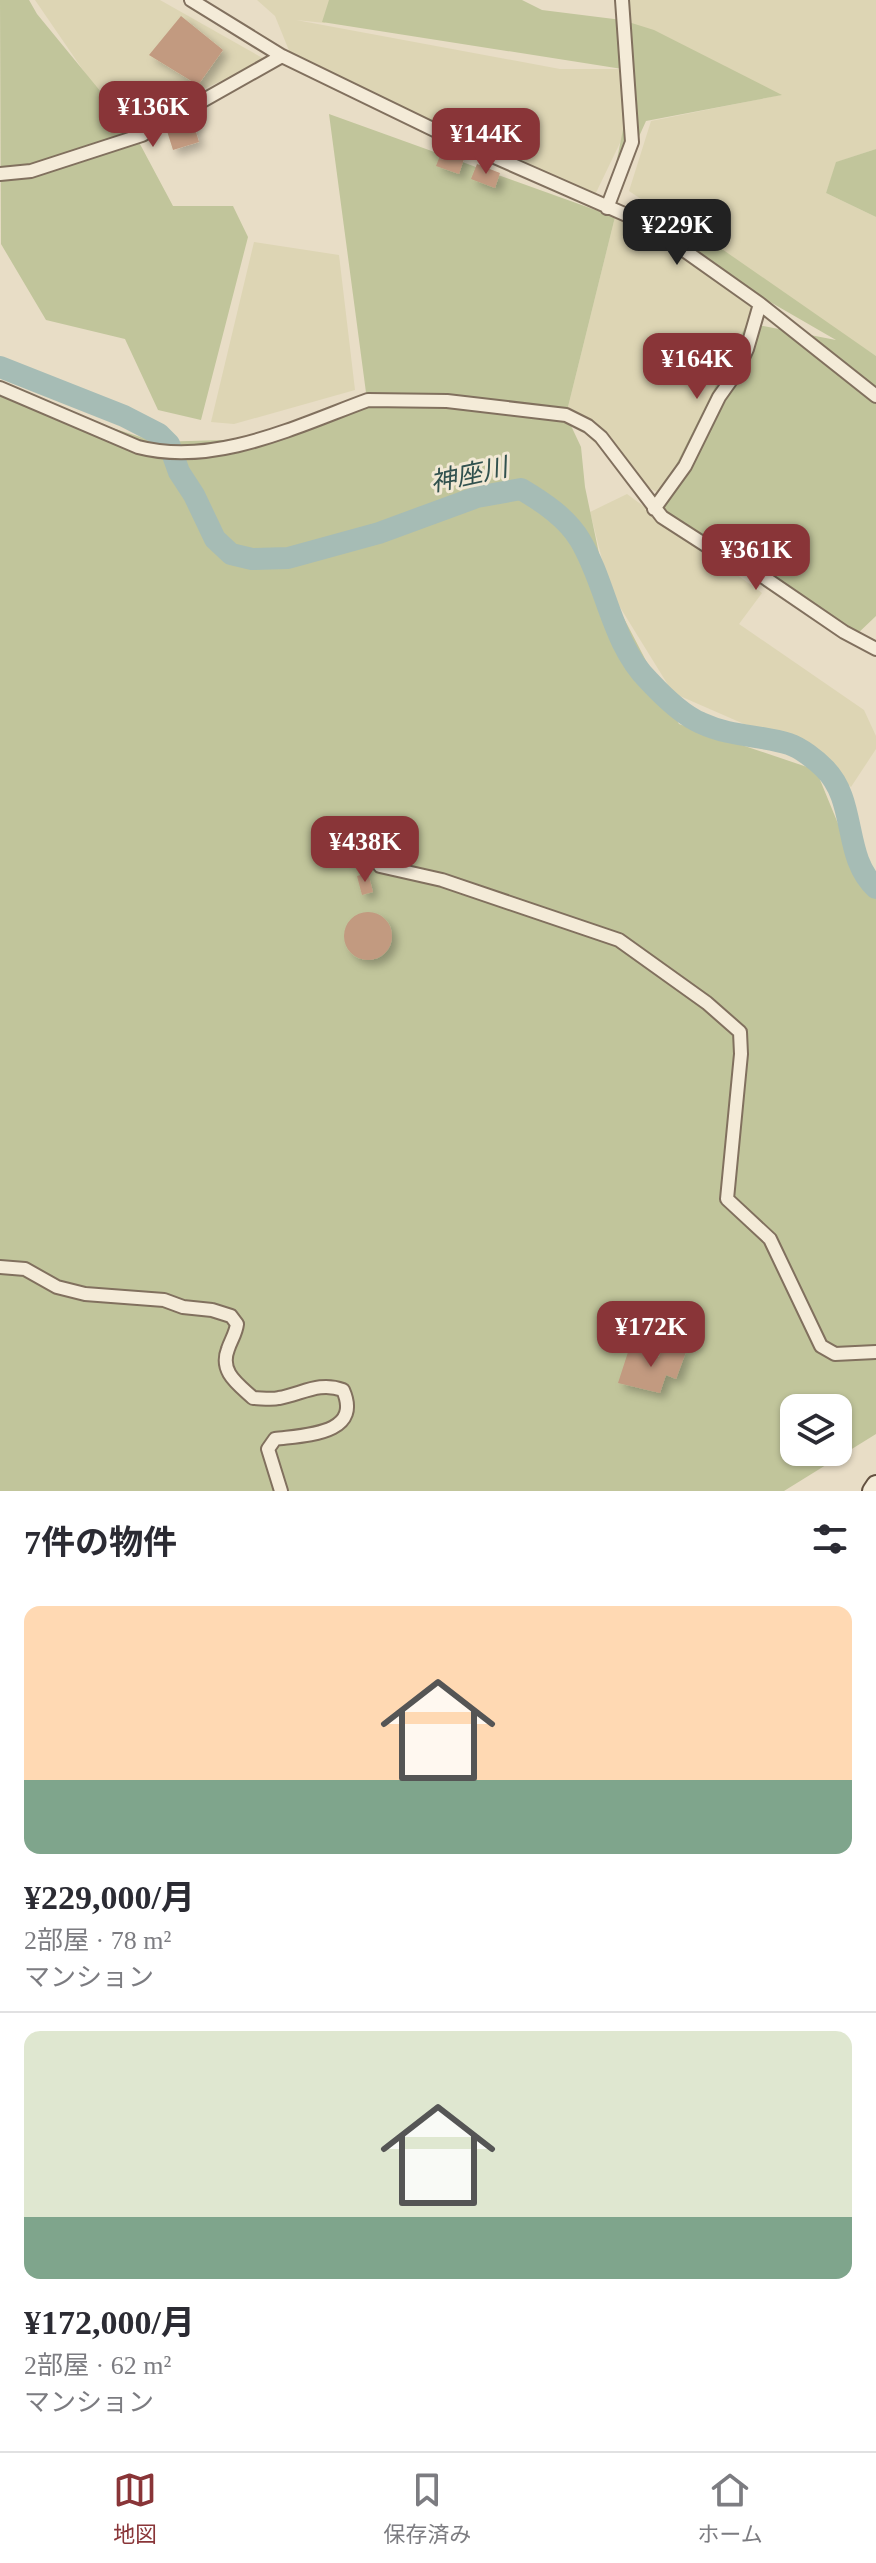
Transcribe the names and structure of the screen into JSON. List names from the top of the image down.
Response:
{
  "water": ["神座川"],
  "page": {
    "price": [
      "¥136K",
      "¥144K",
      "¥229K",
      "¥164K",
      "¥361K",
      "¥438K",
      "¥172K"
    ],
    "heading": "7件の物件",
    "list": [
      {
        "name": "¥229,000/月",
        "note": "2部屋 · 78 m² · マンション"
      },
      {
        "name": "¥172,000/月",
        "note": "2部屋 · 62 m² · マンション"
      }
    ],
    "tabs": ["地図", "保存済み", "ホーム"]
  }
}
